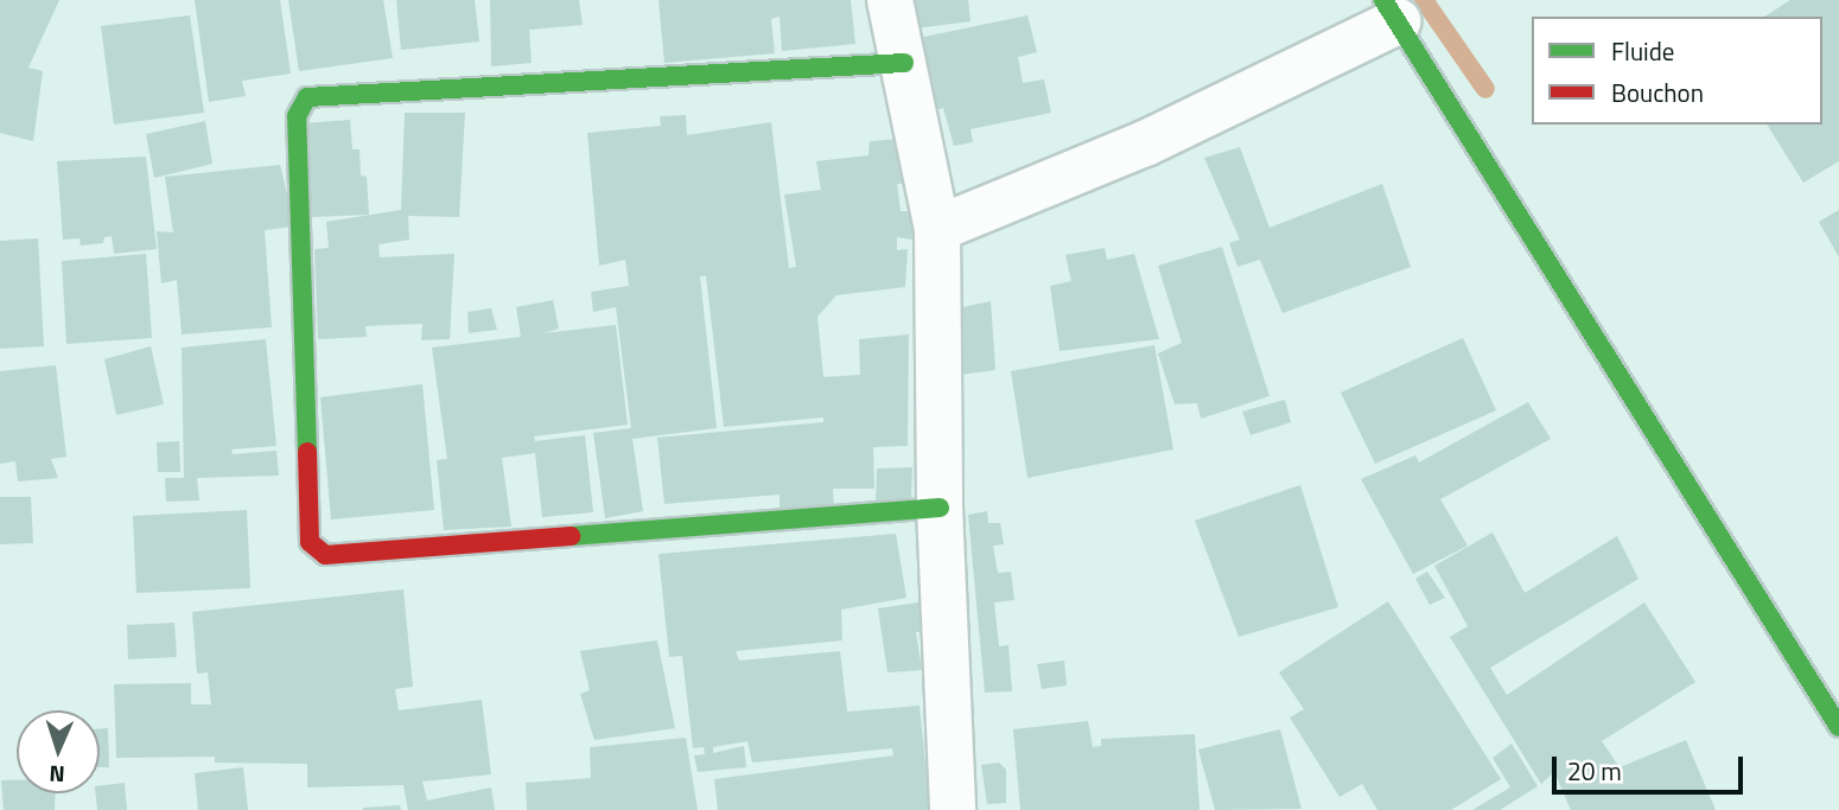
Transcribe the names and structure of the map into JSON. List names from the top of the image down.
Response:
{
  "legend": ["Fluide", "Bouchon"],
  "scale_bar": "20 m",
  "north": "bottom"
}
